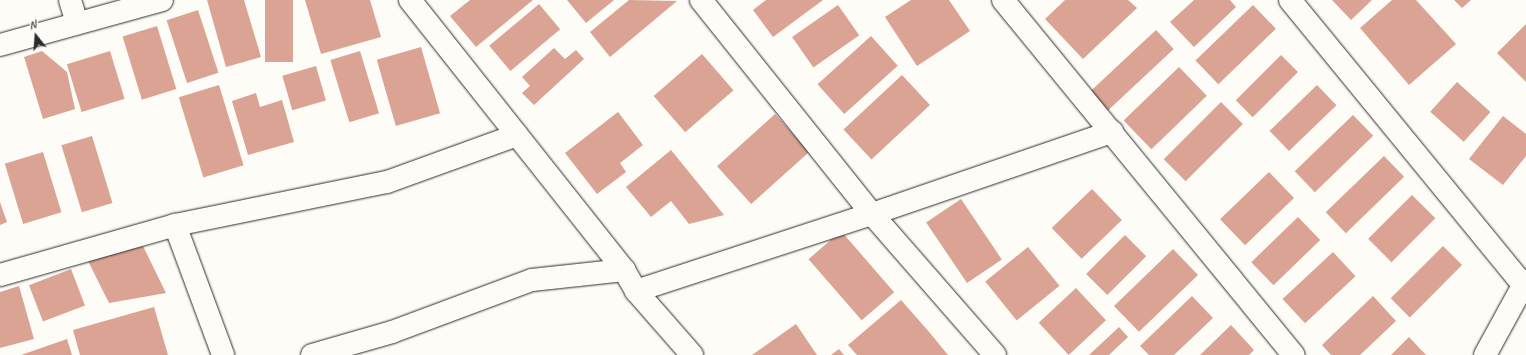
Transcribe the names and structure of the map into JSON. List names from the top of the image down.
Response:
{
  "north": "top"
}
